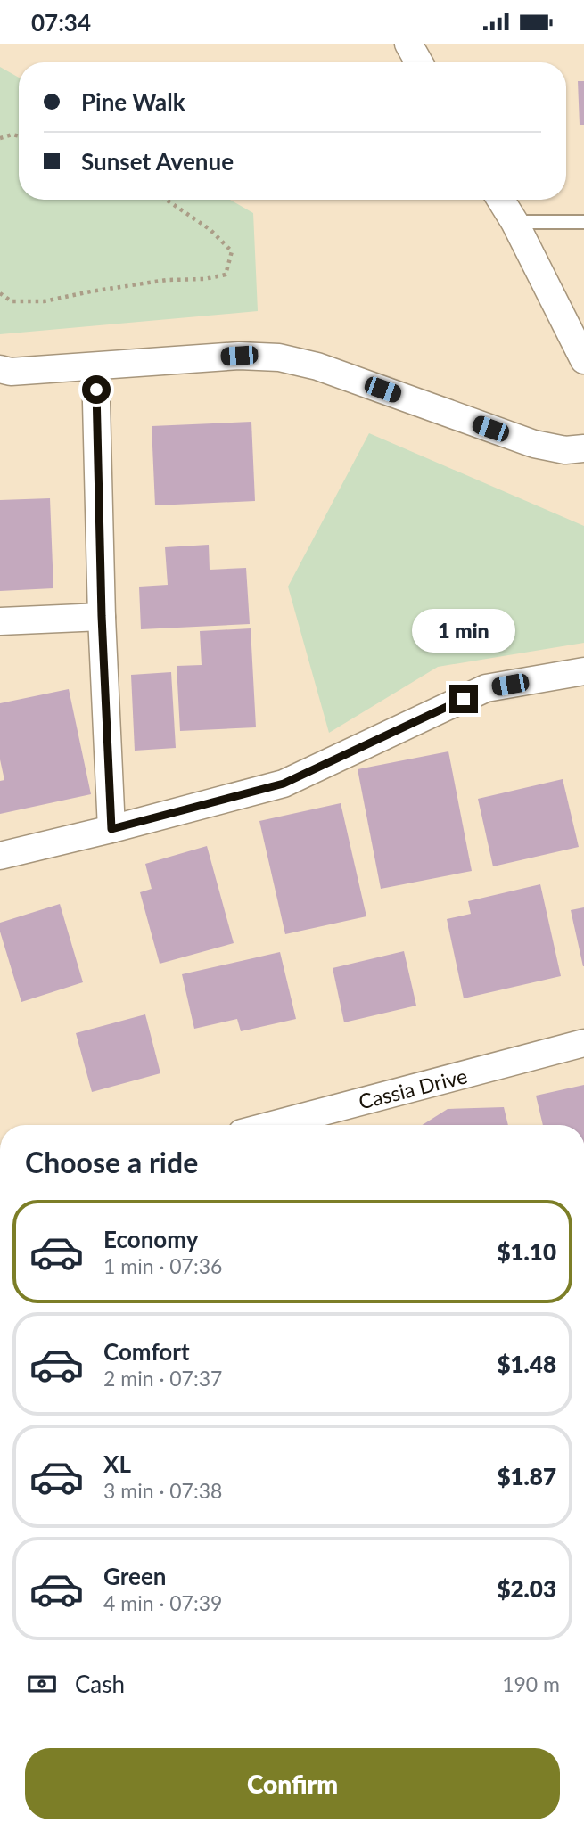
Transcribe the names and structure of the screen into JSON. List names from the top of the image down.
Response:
{
  "streets": {
    "street": ["Cassia Drive"]
  },
  "page": {
    "status": "07:34",
    "banner": ["Pine Walk", "Sunset Avenue"],
    "bubble": "1 min",
    "heading": "Choose a ride",
    "list": [
      {
        "name": "Economy",
        "note": "1 min · 07:36",
        "value": "$1.10"
      },
      {
        "name": "Comfort",
        "note": "2 min · 07:37",
        "value": "$1.48"
      },
      {
        "name": "XL",
        "note": "3 min · 07:38",
        "value": "$1.87"
      },
      {
        "name": "Green",
        "note": "4 min · 07:39",
        "value": "$2.03"
      }
    ],
    "pay": ["Cash", "190 m"],
    "buttons": "Confirm"
  }
}
